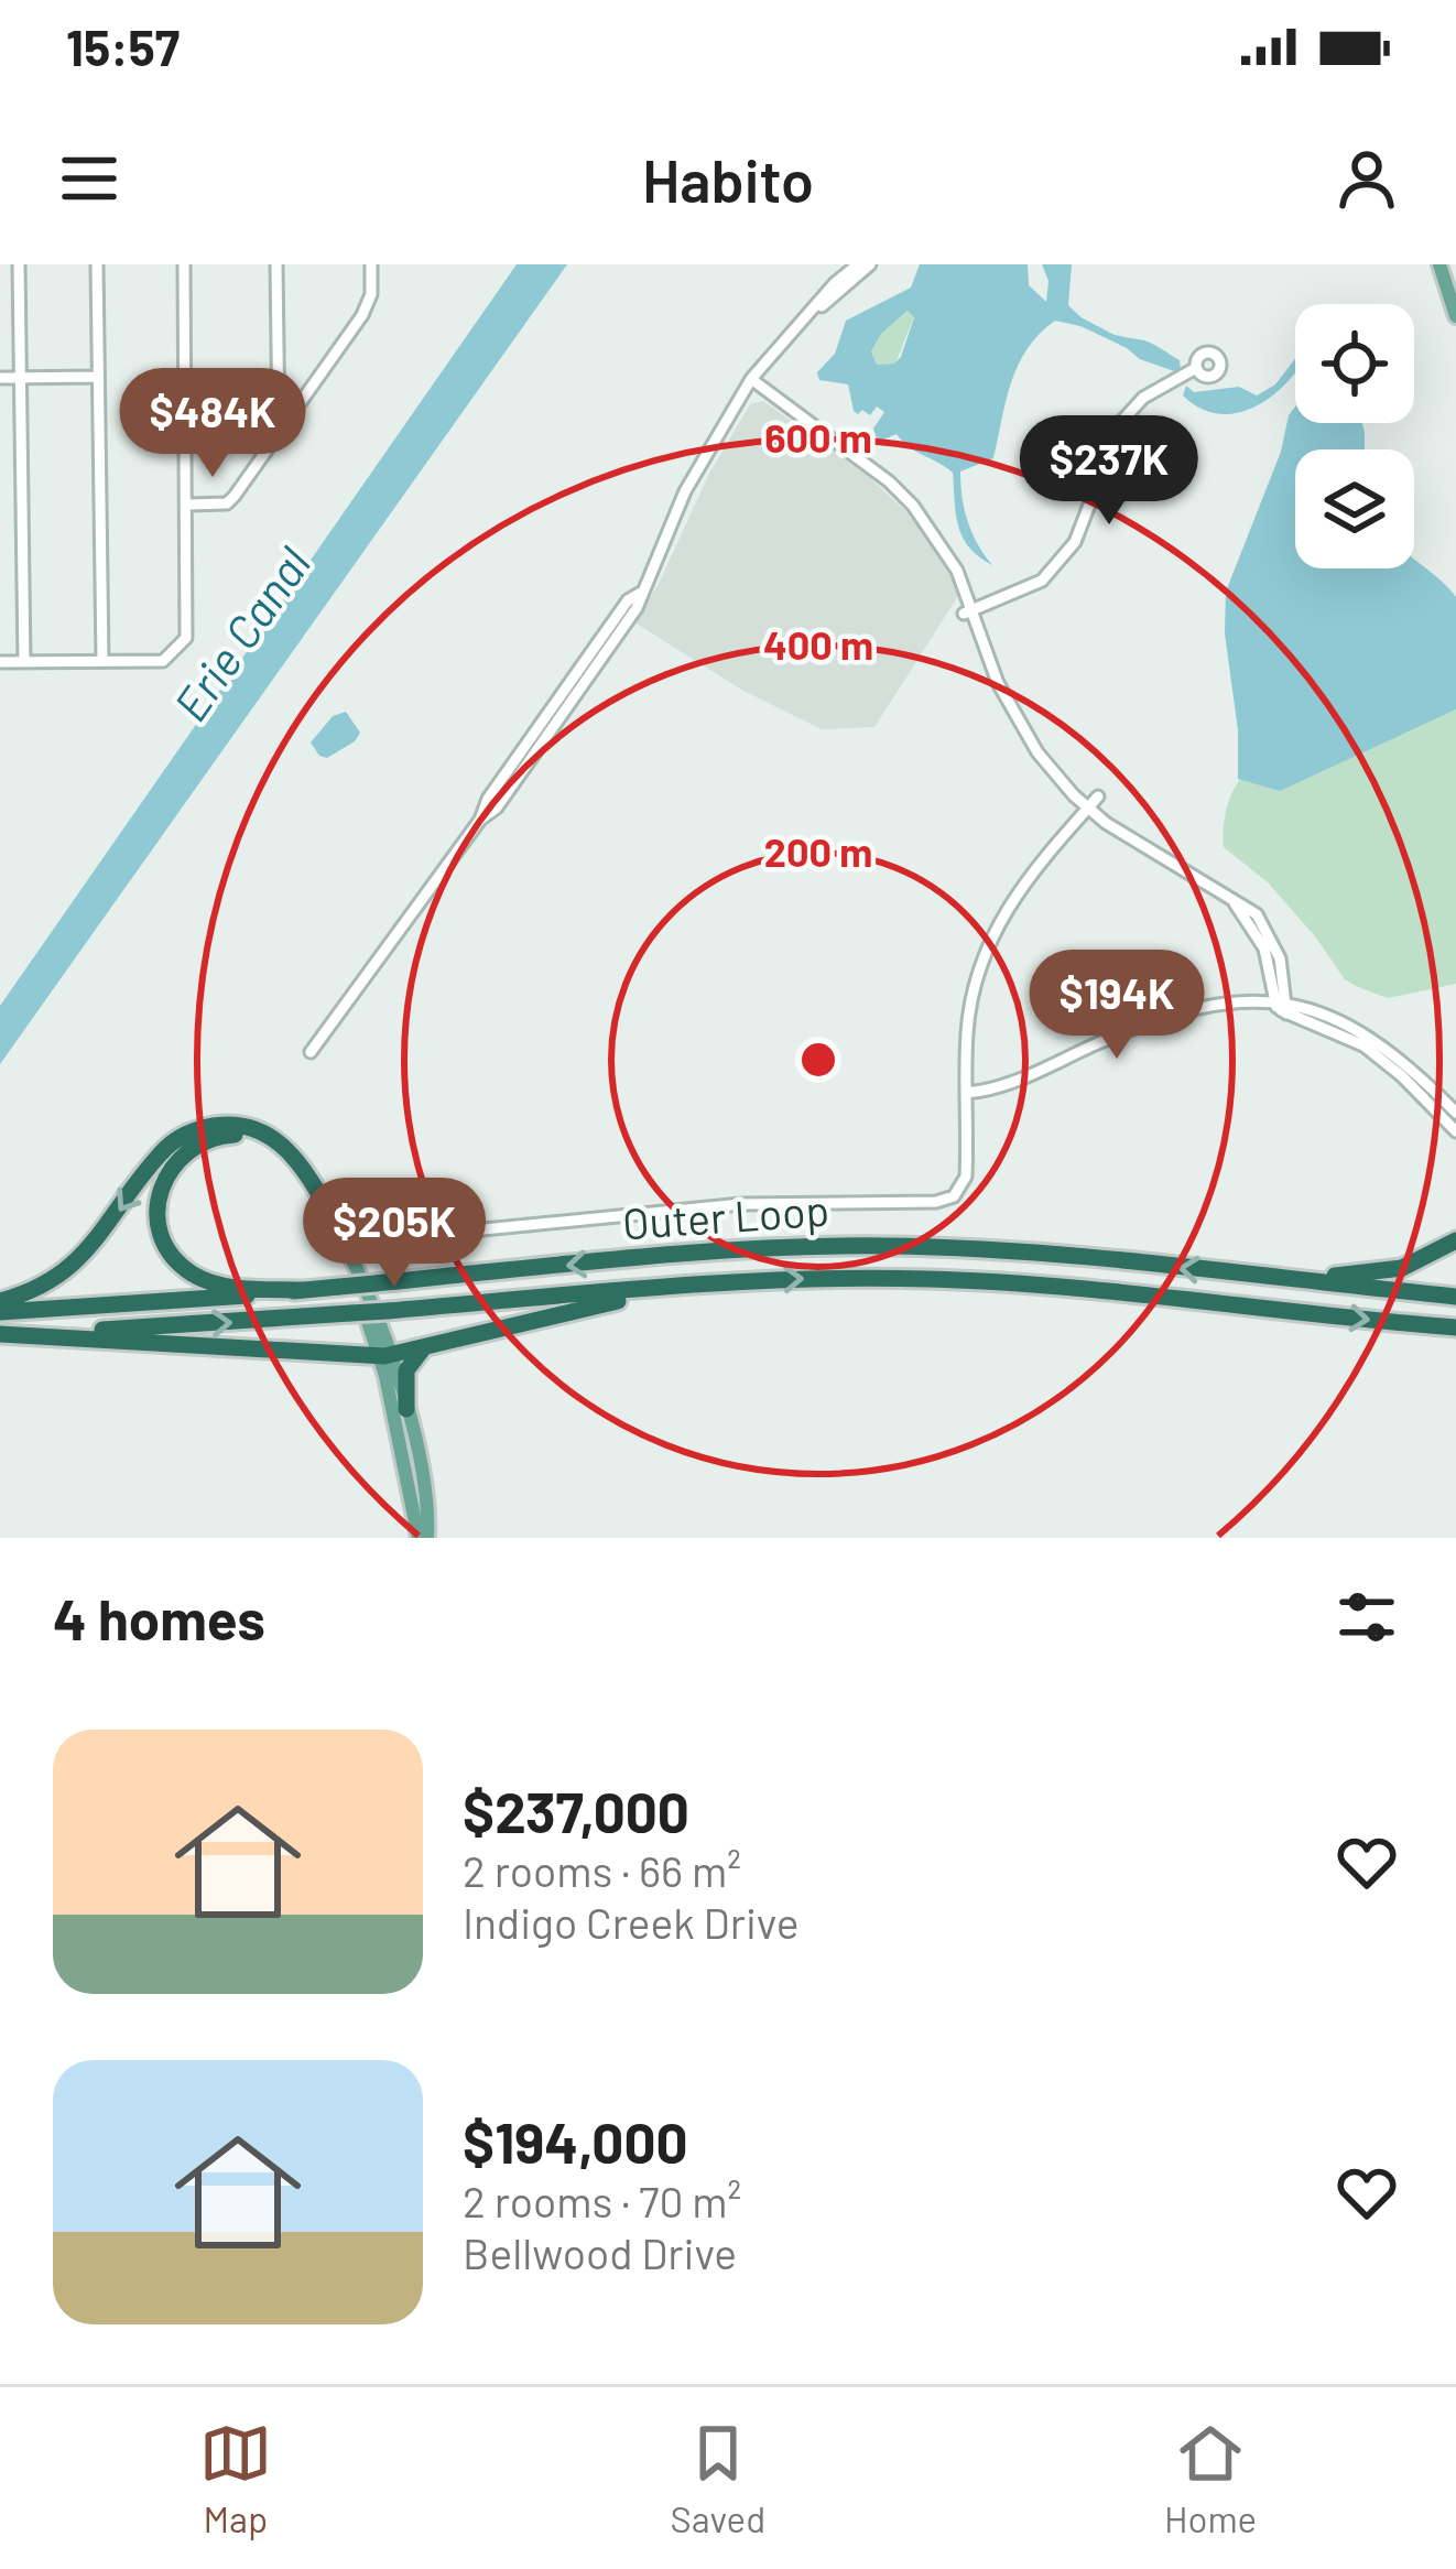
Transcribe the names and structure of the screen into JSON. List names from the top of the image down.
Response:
{
  "streets": {
    "highway": ["Outer Loop"]
  },
  "water": ["Erie Canal"],
  "page": {
    "status": "15:57",
    "header": "Habito",
    "price": [
      "$484K",
      "$237K",
      "$194K",
      "$205K"
    ],
    "heading": "4 homes",
    "list": [
      {
        "name": "$237,000",
        "note": "2 rooms · 66 m² · Indigo Creek Drive"
      },
      {
        "name": "$194,000",
        "note": "2 rooms · 70 m² · Bellwood Drive"
      }
    ],
    "tabs": ["Map", "Saved", "Home"]
  },
  "rings": ["600 m", "400 m", "200 m"]
}
